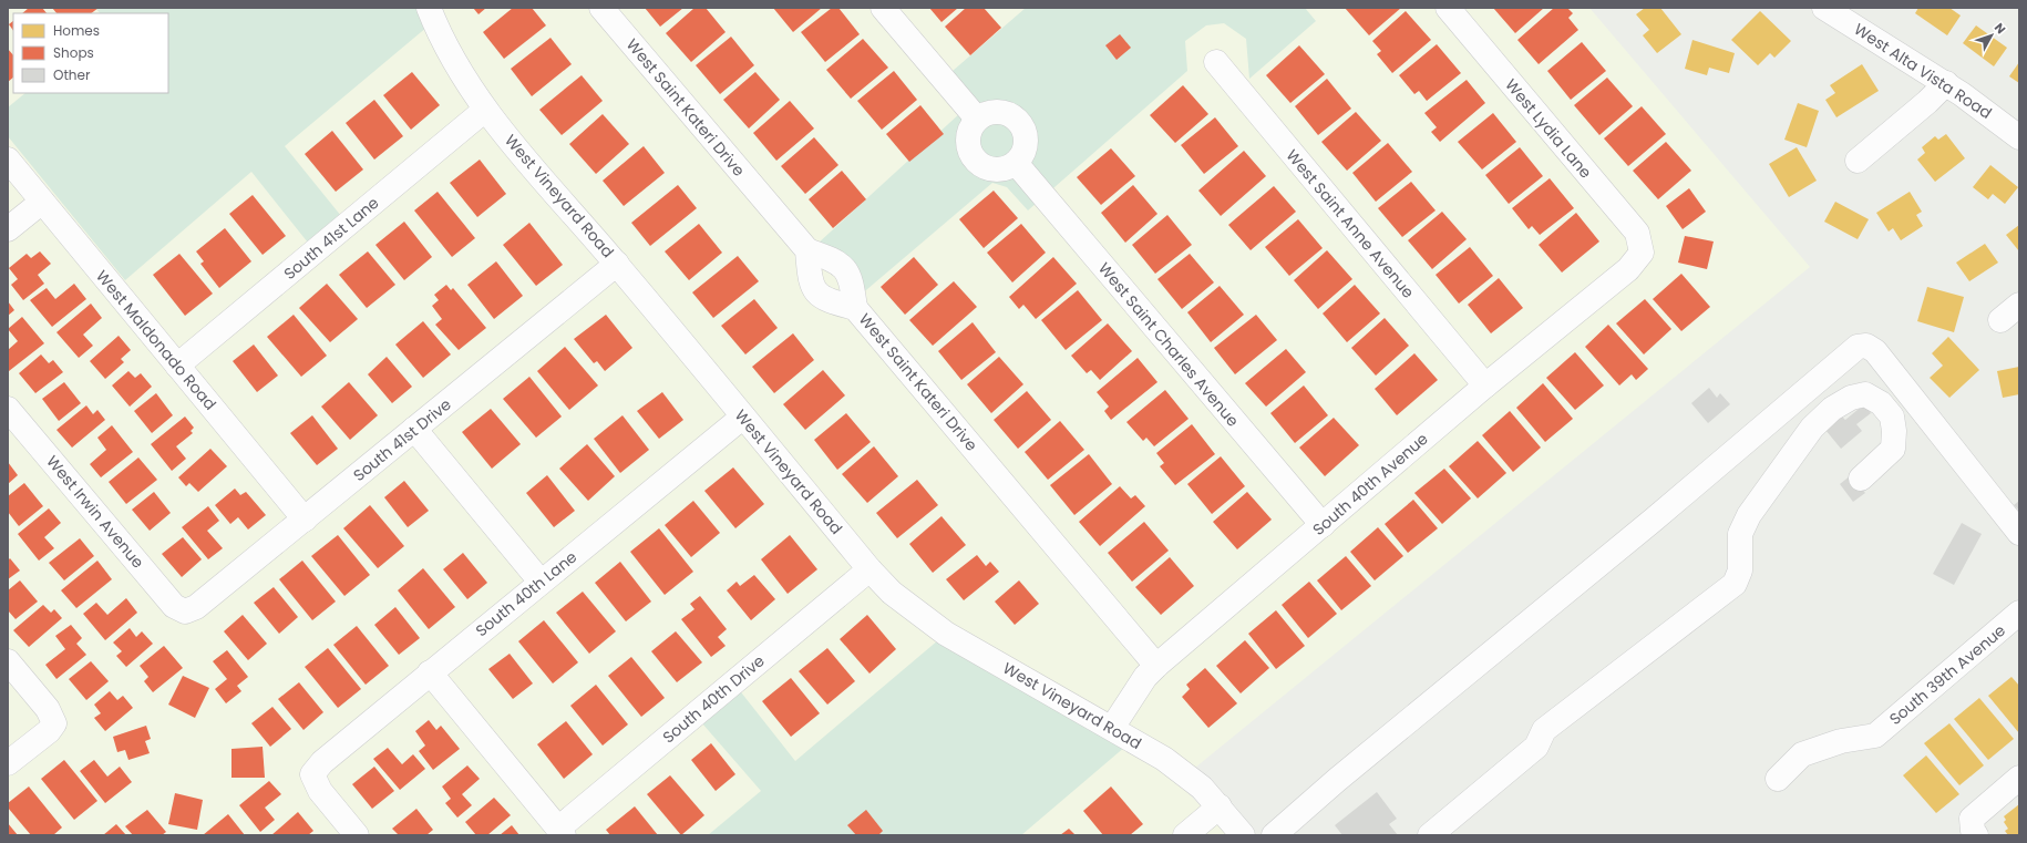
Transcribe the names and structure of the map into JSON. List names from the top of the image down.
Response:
{
  "streets": {
    "street": [
      "West Alta Vista Road",
      "West Saint Kateri Drive",
      "West Lydia Lane",
      "West Vineyard Road",
      "West Saint Anne Avenue",
      "South 41st Lane",
      "West Maldonado Road",
      "West Saint Charles Avenue",
      "South 41st Drive",
      "South 40th Avenue",
      "West Irwin Avenue",
      "South 40th Lane",
      "South 39th Avenue",
      "South 40th Drive"
    ]
  },
  "crossings": [
    ["West Saint Kateri Drive", "South 40th Avenue"],
    ["West Lydia Lane", "South 40th Avenue"],
    ["West Vineyard Road", "South 41st Lane"],
    ["West Vineyard Road", "South 41st Drive"],
    ["West Vineyard Road", "South 40th Avenue"],
    ["West Vineyard Road", "South 40th Lane"],
    ["West Vineyard Road", "South 40th Drive"],
    ["West Saint Anne Avenue", "South 40th Avenue"],
    ["South 41st Lane", "West Maldonado Road"],
    ["West Maldonado Road", "South 41st Drive"],
    ["West Saint Charles Avenue", "South 40th Avenue"],
    ["South 41st Drive", "West Irwin Avenue"]
  ],
  "legend": ["Homes", "Shops", "Other"],
  "north": "top right"
}
